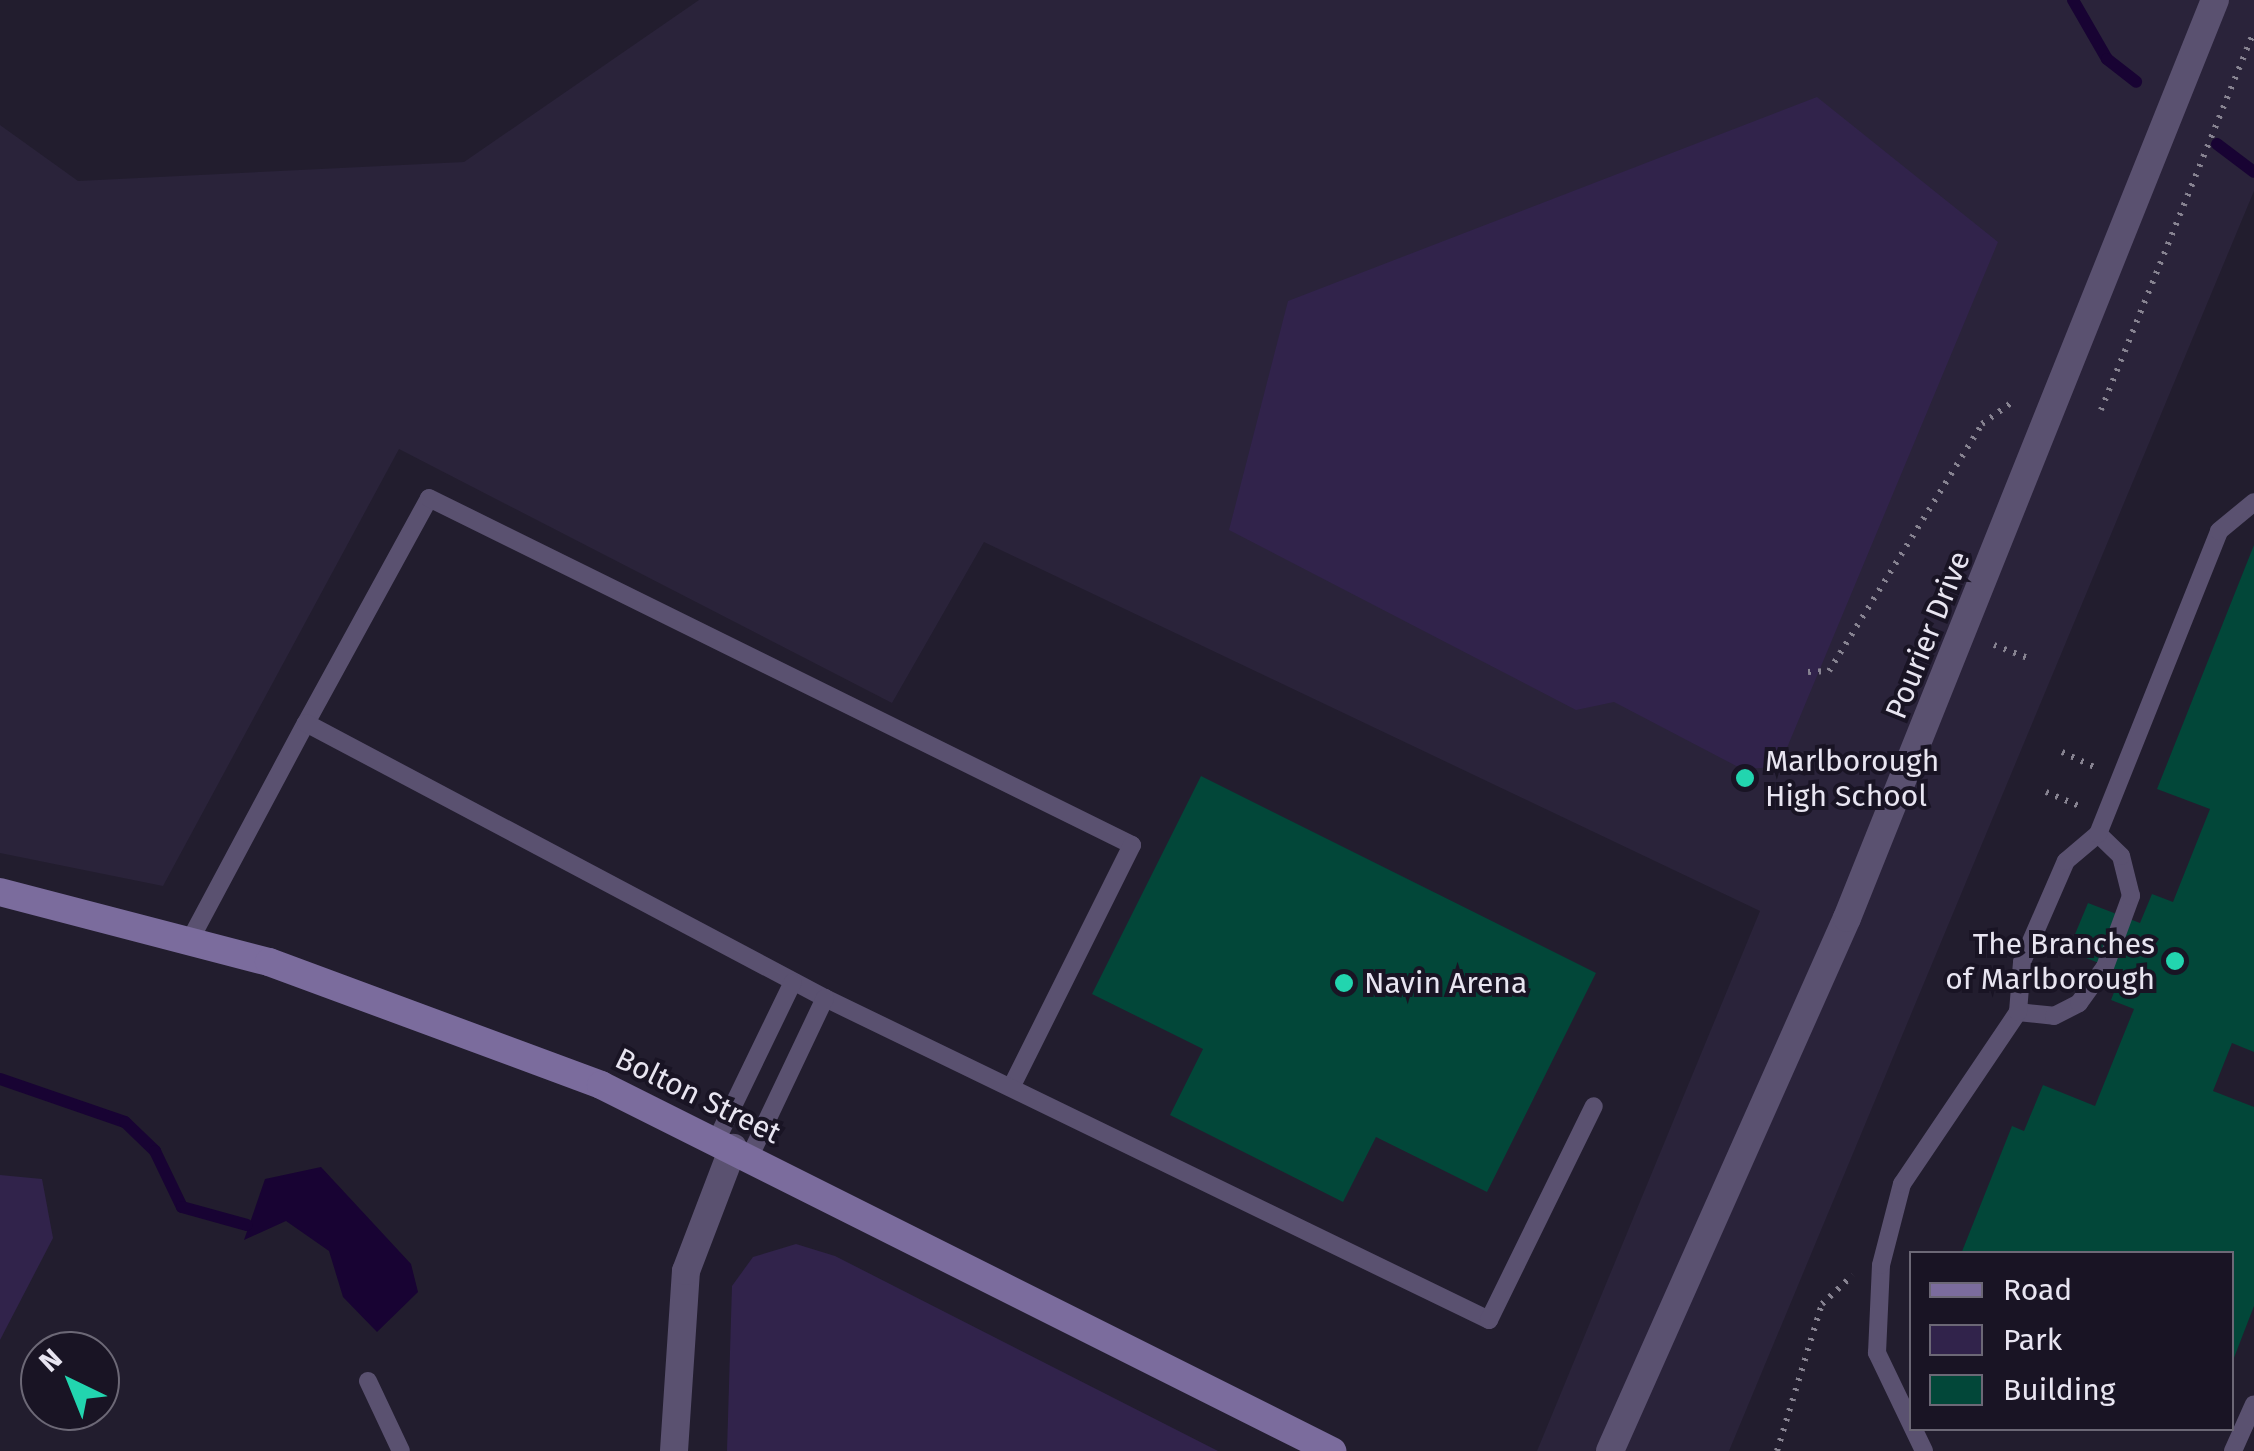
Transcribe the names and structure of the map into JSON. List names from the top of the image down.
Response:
{
  "streets": {
    "main road": ["Bolton Street"],
    "street": ["Pourier Drive"]
  },
  "places": ["Marlborough High School", "The Branches of Marlborough", "Navin Arena"],
  "legend": ["Road", "Park", "Building"],
  "north": "top left"
}
